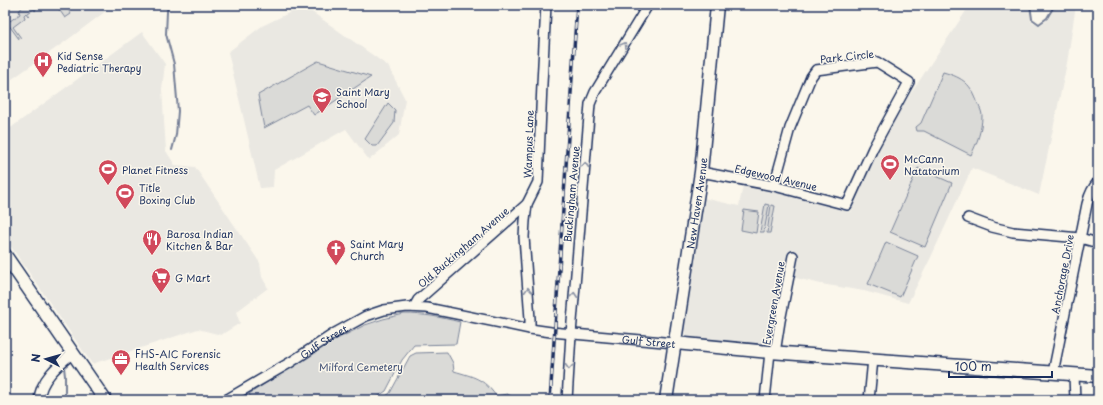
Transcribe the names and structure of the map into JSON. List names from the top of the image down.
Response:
{
  "streets": {
    "main road": ["New Haven Avenue", "Gulf Street"],
    "street": [
      "Park Circle",
      "Wampus Lane",
      "Edgewood Avenue",
      "Buckingham Avenue",
      "Old Buckingham Avenue",
      "Anchorage Drive",
      "Evergreen Avenue"
    ]
  },
  "crossings": [
    ["Park Circle", "Edgewood Avenue"],
    ["Wampus Lane", "Old Buckingham Avenue"],
    ["Wampus Lane", "Gulf Street"],
    ["Edgewood Avenue", "New Haven Avenue"],
    ["Buckingham Avenue", "Gulf Street"],
    ["New Haven Avenue", "Gulf Street"],
    ["Old Buckingham Avenue", "Gulf Street"],
    ["Anchorage Drive", "Gulf Street"],
    ["Evergreen Avenue", "Gulf Street"]
  ],
  "one_way": ["Wampus Lane"],
  "parks": ["Milford Cemetery"],
  "places": {
    "hospital": ["Kid Sense Pediatric Therapy"],
    "school or university": ["Saint Mary School"],
    "sports": ["McCann Natatorium", "Planet Fitness", "Title Boxing Club"],
    "restaurant": ["Barosa Indian Kitchen & Bar"],
    "church": ["Saint Mary Church"],
    "supermarket": ["G Mart"],
    "office": ["FHS-AIC Forensic Health Services"]
  },
  "scale_bar": "100 m",
  "north": "left"
}
